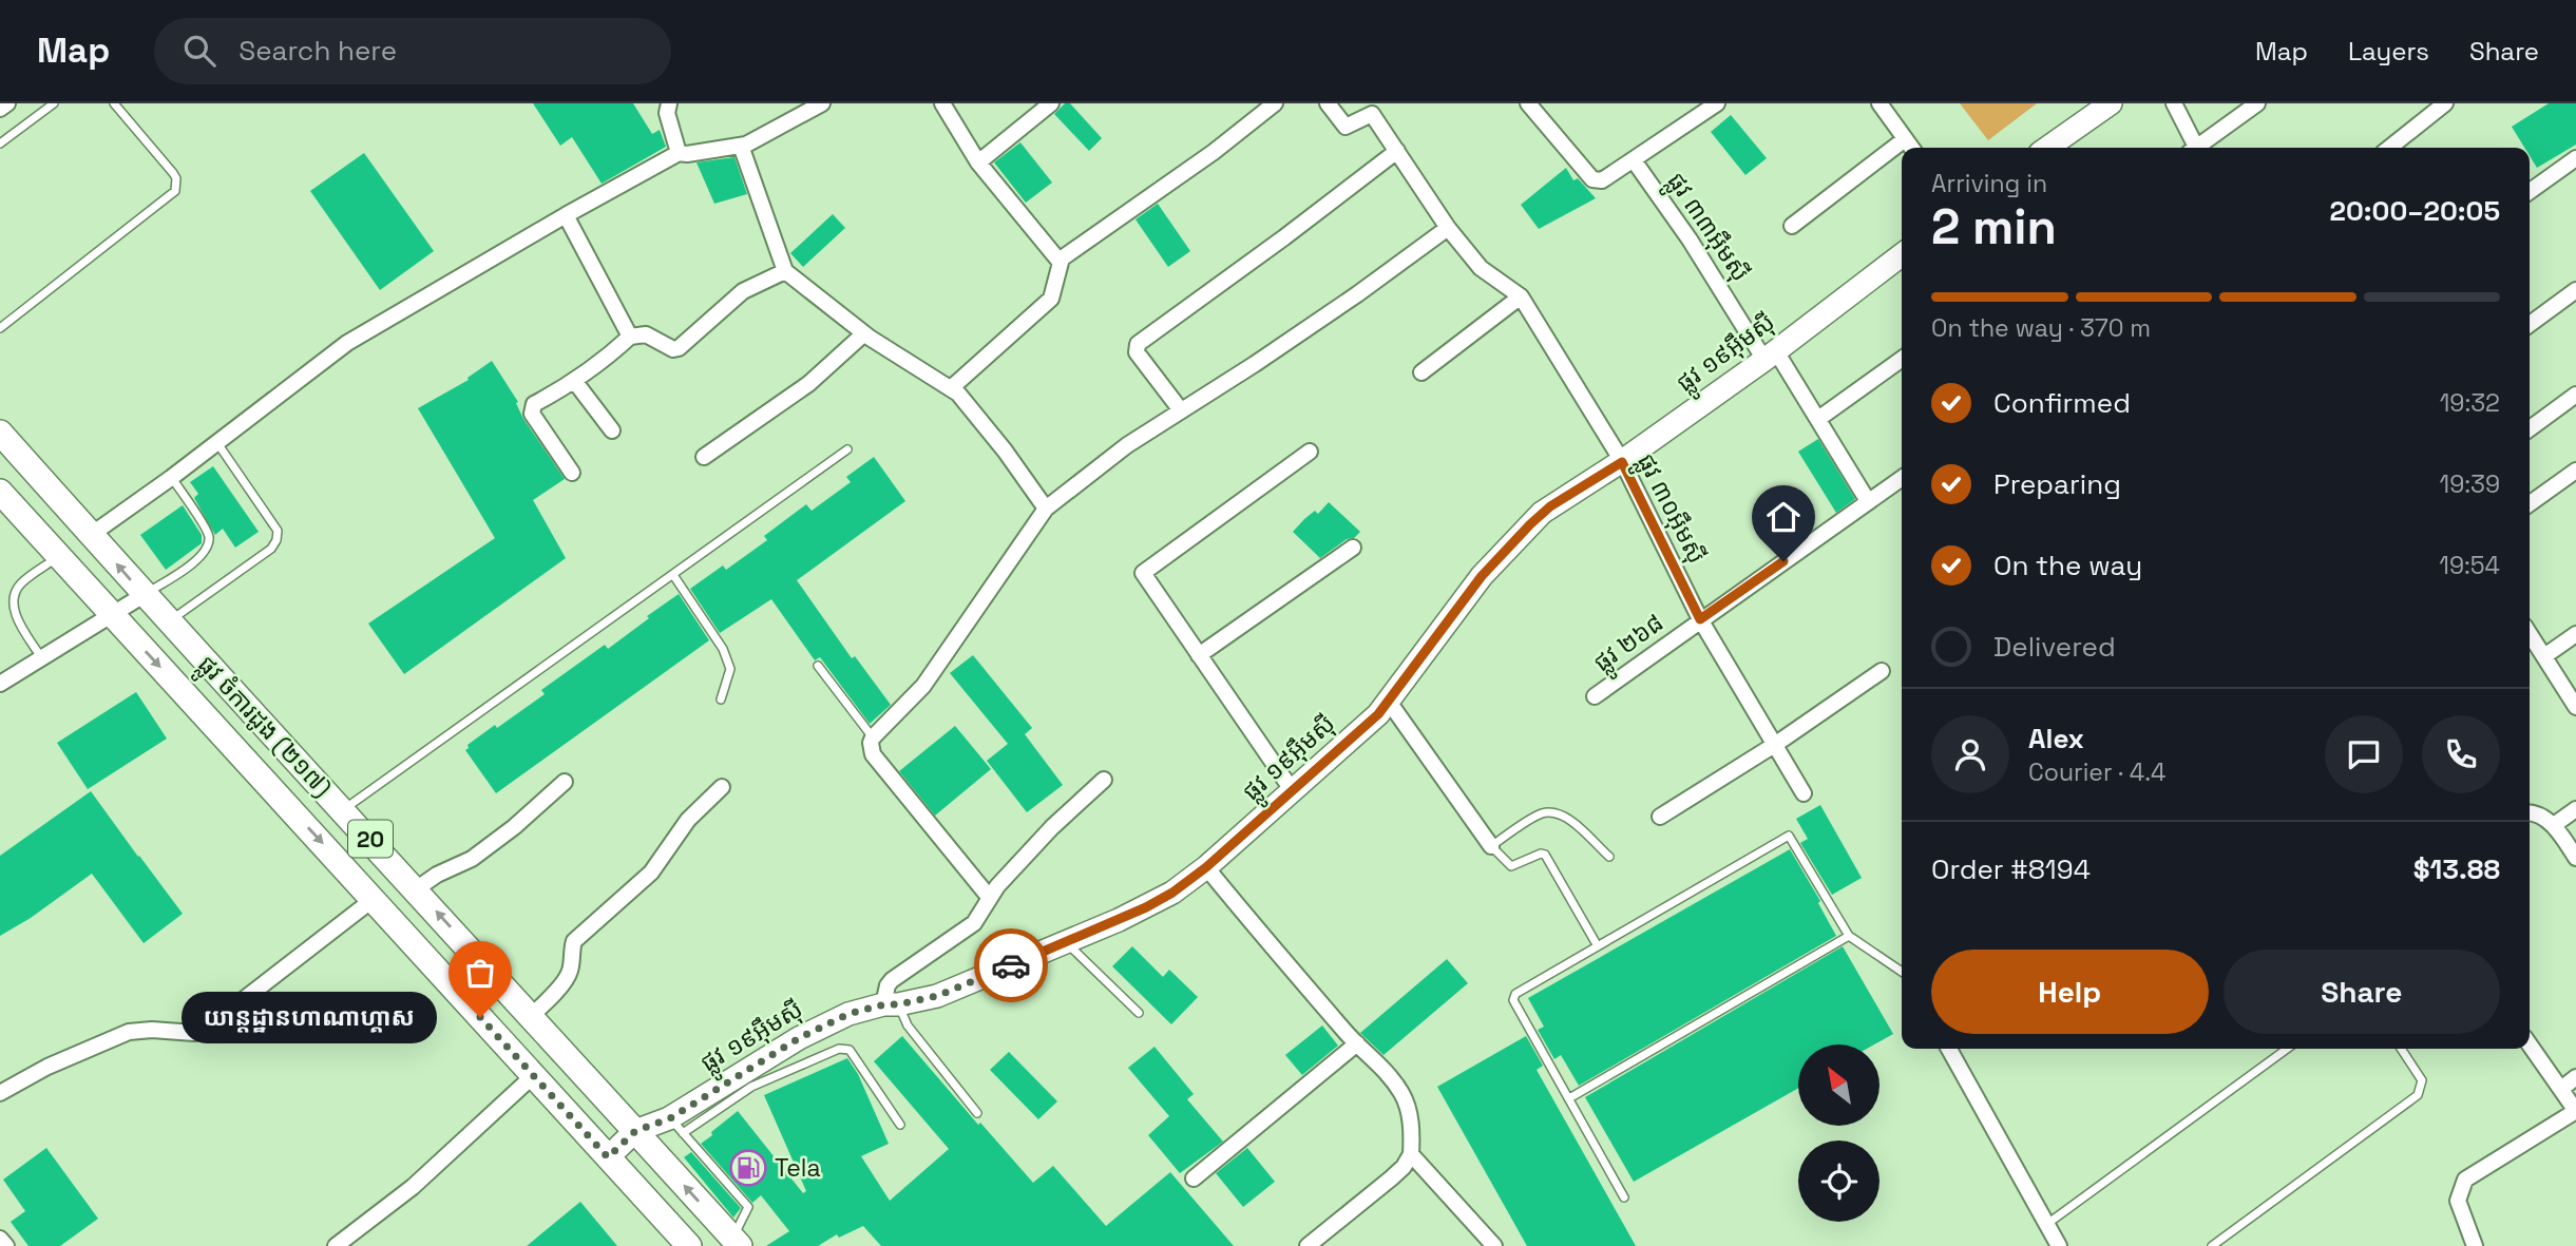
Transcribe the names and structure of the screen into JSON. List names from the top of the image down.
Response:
{
  "streets": {
    "main road": ["ផ្លូវ ចំការដូង (២១៧)", "20"],
    "street": [
      "ផ្លូវ ៣៣អ៊ឹមស៊ី",
      "ផ្លូវ ១៩អ៊ឹមស៊ី",
      "ផ្លូវ ៣០អ៊ឹមស៊ី",
      "ផ្លូវ ២៦៨"
    ]
  },
  "crossings": [
    ["ផ្លូវ ៣៣អ៊ឹមស៊ី", "ផ្លូវ ១៩អ៊ឹមស៊ី"],
    ["ផ្លូវ ៣៣អ៊ឹមស៊ី", "ផ្លូវ ២៦៨"],
    ["ផ្លូវ ១៩អ៊ឹមស៊ី", "ផ្លូវ ៣០អ៊ឹមស៊ី"],
    ["ផ្លូវ ១៩អ៊ឹមស៊ី", "ផ្លូវ ចំការដូង (២១៧)"],
    ["ផ្លូវ ៣០អ៊ឹមស៊ី", "ផ្លូវ ២៦៨"]
  ],
  "places": {
    "other": ["យាន្ដដ្ឋានហាណាហ្គាស"],
    "fuel station": ["Tela"]
  },
  "north": "top left",
  "page": {
    "header": "Map",
    "search": "Search here",
    "nav": ["Map", "Layers", "Share"],
    "heading": ["2 min", "Arriving in", "20:00–20:05"],
    "panel": [
      "Alex",
      "Courier · 4.4",
      "Order #8194",
      "$13.88"
    ],
    "bar": "On the way · 370 m",
    "list": [
      ["Confirmed", "19:32"],
      ["Preparing", "19:39"],
      ["On the way", "19:54"],
      "Delivered"
    ],
    "buttons": ["Help", "Share"],
    "bubble": "យាន្ដដ្ឋានហាណាហ្គាស"
  }
}
